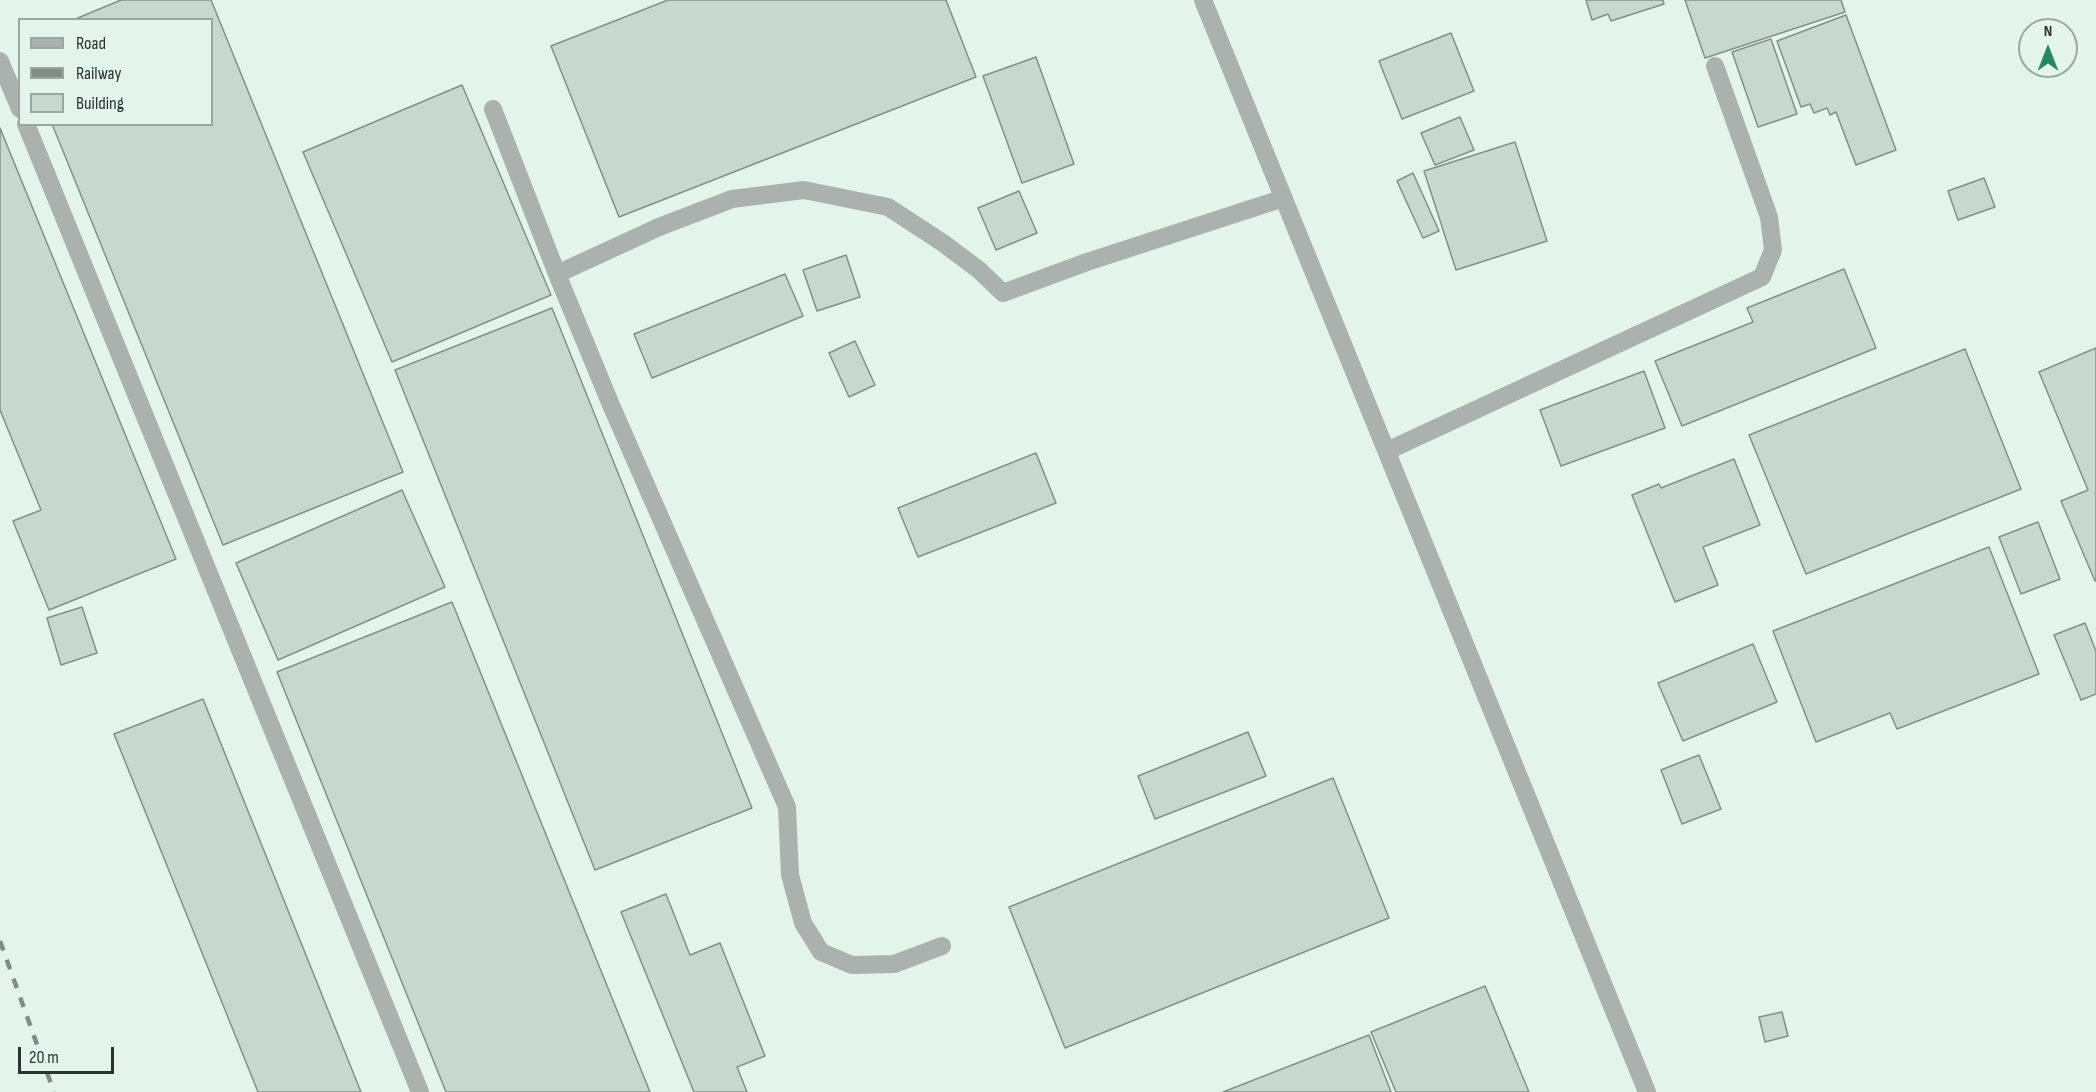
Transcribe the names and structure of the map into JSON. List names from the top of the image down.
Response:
{
  "legend": ["Road", "Railway", "Building"],
  "scale_bar": "20 m",
  "north": "top"
}
